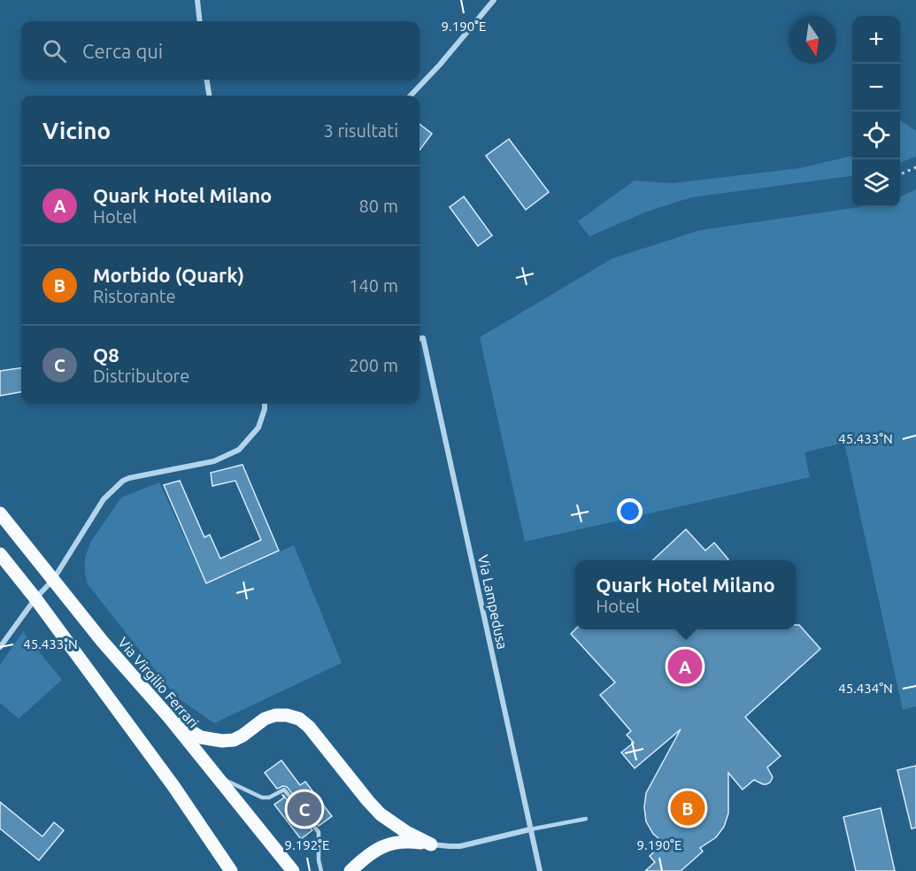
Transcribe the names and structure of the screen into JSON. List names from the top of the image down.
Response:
{
  "streets": {
    "main road": ["Via Virgilio Ferrari"],
    "street": ["Via Lampedusa"]
  },
  "north": "bottom",
  "page": {
    "map_buttons": ["+", "−"],
    "search": "Cerca qui",
    "heading": ["Vicino", "3 risultati"],
    "list": [
      {
        "mark": "A",
        "name": "Quark Hotel Milano",
        "note": "Hotel",
        "value": "80 m"
      },
      {
        "mark": "B",
        "name": "Morbido (Quark)",
        "note": "Ristorante",
        "value": "140 m"
      },
      {
        "mark": "C",
        "name": "Q8",
        "note": "Distributore",
        "value": "200 m"
      }
    ],
    "popup": ["Quark Hotel Milano", "Hotel"],
    "pins": ["A", "B", "C"]
  },
  "coordinates": [
    "9.190°E",
    "45.433°N",
    "45.434°N",
    "9.192°E"
  ]
}
